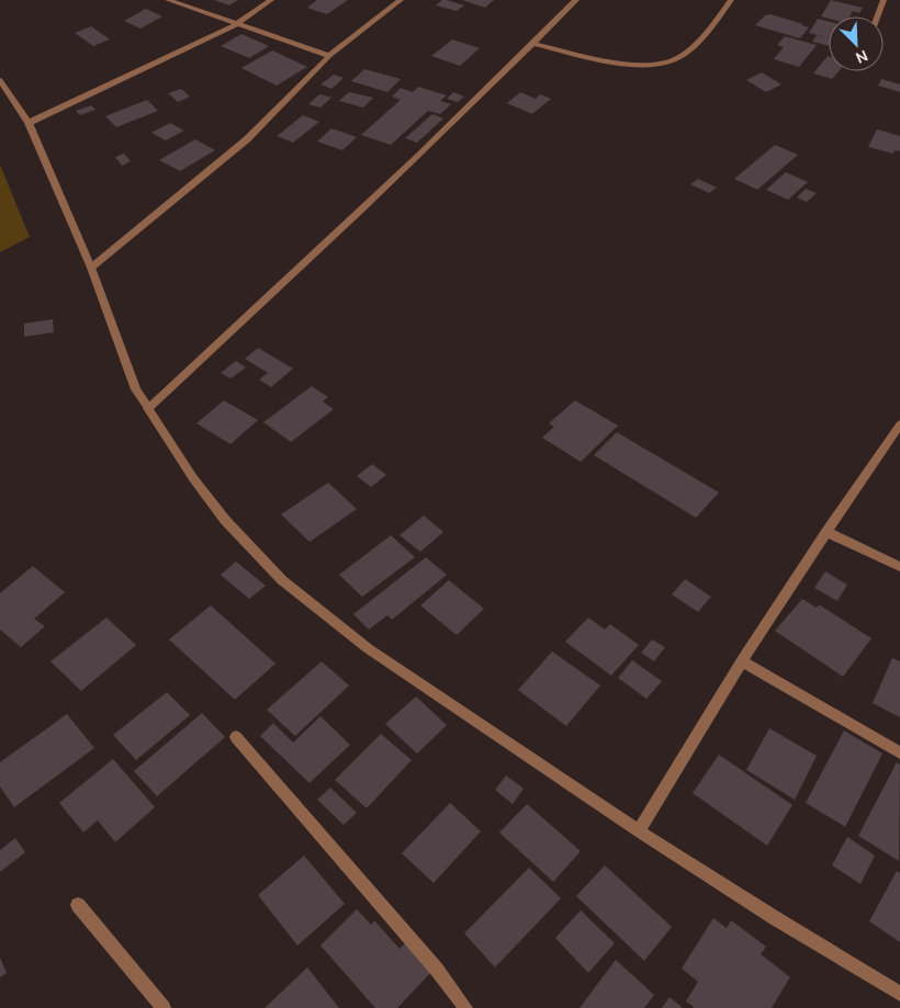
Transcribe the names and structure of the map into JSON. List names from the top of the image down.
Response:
{
  "north": "bottom right"
}
